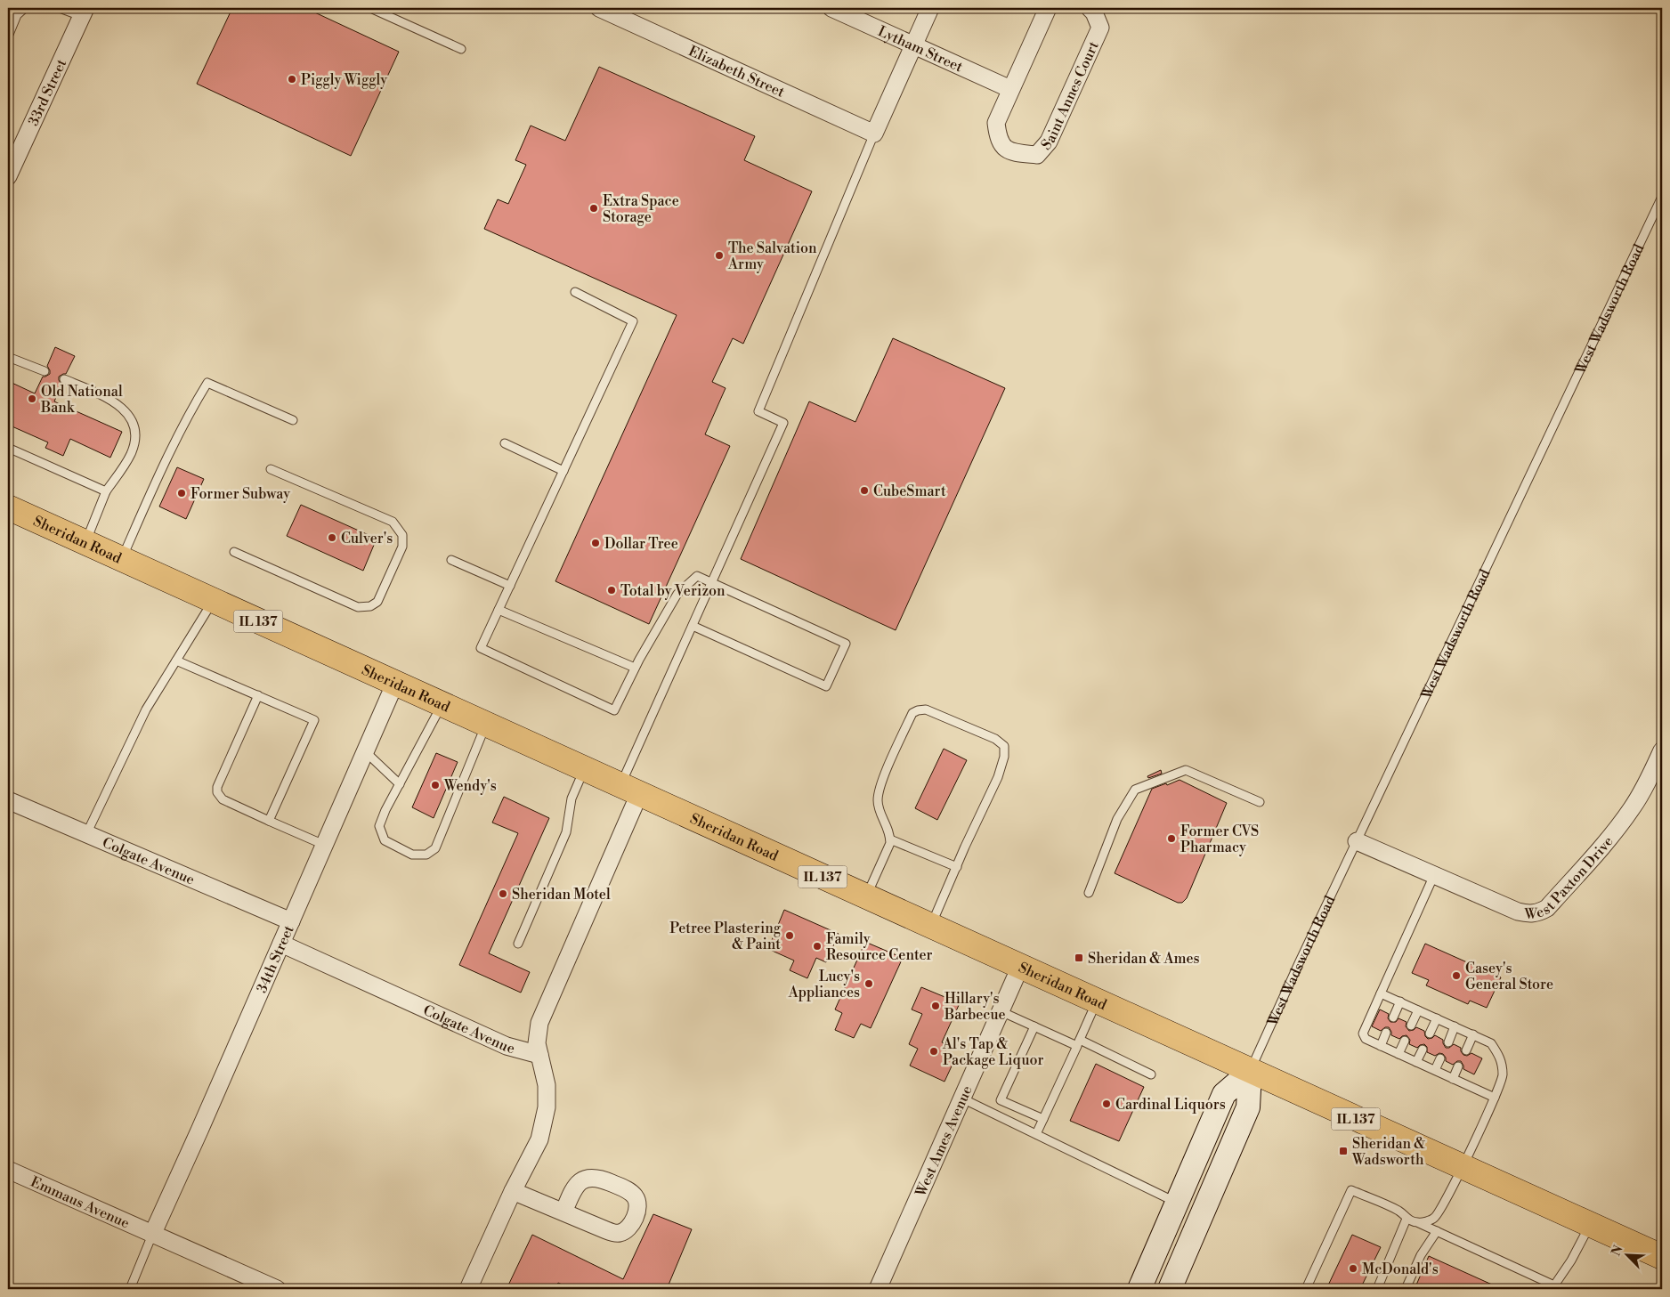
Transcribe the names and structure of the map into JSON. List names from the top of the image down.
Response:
{
  "streets": {
    "main road": ["West Wadsworth Road", "Sheridan Road", "IL 137"],
    "street": [
      "Lytham Street",
      "Elizabeth Street",
      "33rd Street",
      "Saint Annes Court",
      "Colgate Avenue",
      "West Paxton Drive",
      "34th Street",
      "West Ames Avenue",
      "Emmaus Avenue"
    ]
  },
  "crossings": [
    ["Lytham Street", "Saint Annes Court"],
    ["West Wadsworth Road", "Sheridan Road"],
    ["West Wadsworth Road", "West Paxton Drive"],
    ["Sheridan Road", "IL 137"],
    ["Sheridan Road", "34th Street"],
    ["Sheridan Road", "West Ames Avenue"],
    ["Colgate Avenue", "34th Street"],
    ["34th Street", "Emmaus Avenue"]
  ],
  "places": {
    "other": [
      "Piggly Wiggly",
      "Extra Space Storage",
      "The Salvation Army",
      "Old National Bank",
      "CubeSmart",
      "Former Subway",
      "Culver's",
      "Dollar Tree",
      "Total by Verizon",
      "Wendy's",
      "Former CVS Pharmacy",
      "Sheridan Motel",
      "Petree Plastering & Paint",
      "Family Resource Center",
      "Casey's General Store",
      "Lucy's Appliances",
      "Hillary's Barbecue",
      "Al's Tap & Package Liquor",
      "Cardinal Liquors",
      "McDonald's"
    ],
    "transit": ["Sheridan & Ames", "Sheridan & Wadsworth"]
  },
  "north": "top left"
}
